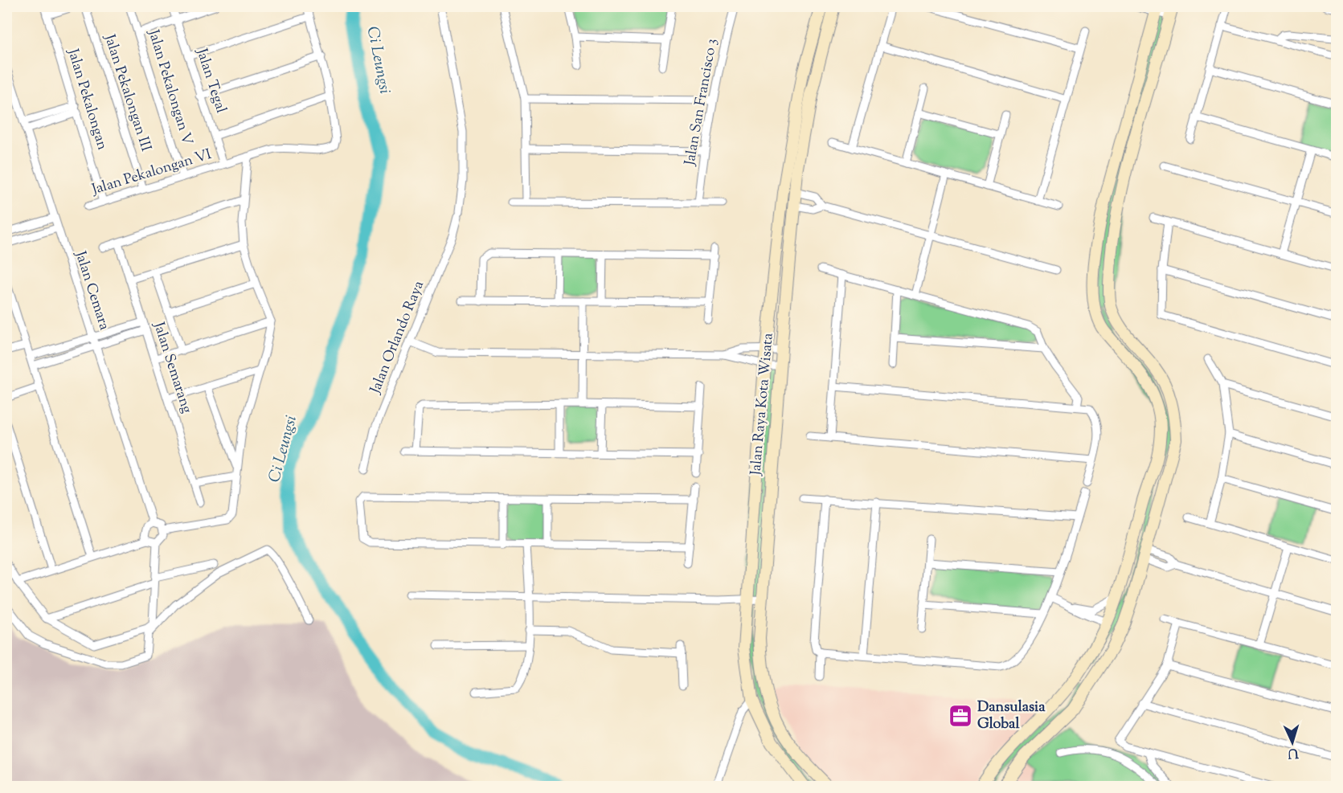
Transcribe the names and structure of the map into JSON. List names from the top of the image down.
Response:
{
  "streets": {
    "street": [
      "Jalan Tegal",
      "Jalan Pekalongan V",
      "Jalan Pekalongan III",
      "Jalan Pekalongan",
      "Jalan San Francisco 3",
      "Jalan Pekalongan VI",
      "Jalan Cemara",
      "Jalan Orlando Raya",
      "Jalan Semarang",
      "Jalan Raya Kota Wisata"
    ]
  },
  "crossings": [
    ["Jalan Tegal", "Jalan Pekalongan VI"],
    ["Jalan Pekalongan V", "Jalan Pekalongan VI"],
    ["Jalan Pekalongan III", "Jalan Pekalongan VI"],
    ["Jalan Pekalongan", "Jalan Pekalongan VI"]
  ],
  "water": ["Ci Leungsi"],
  "places": {
    "office": ["Dansulasia Global"]
  },
  "north": "bottom"
}
